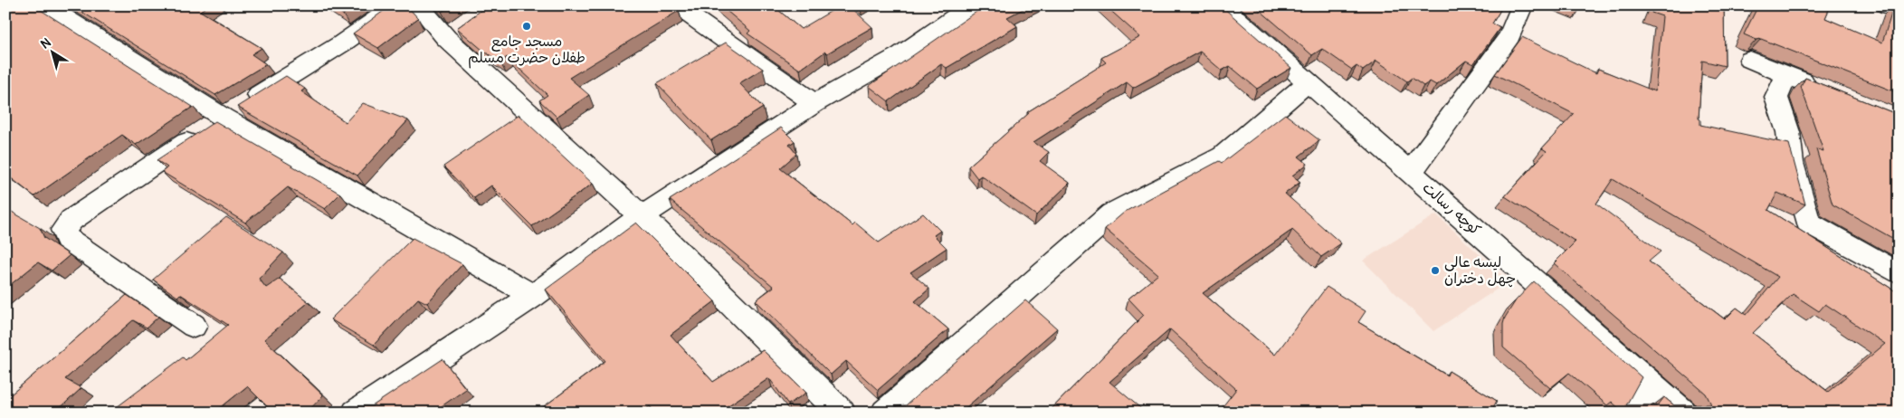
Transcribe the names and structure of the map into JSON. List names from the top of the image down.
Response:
{
  "streets": {
    "street": ["کوچه رسالت"]
  },
  "places": ["مسجد جامع طفلان حضرت مسلم", "لیسه عالی چهل دختران"],
  "north": "top left"
}
